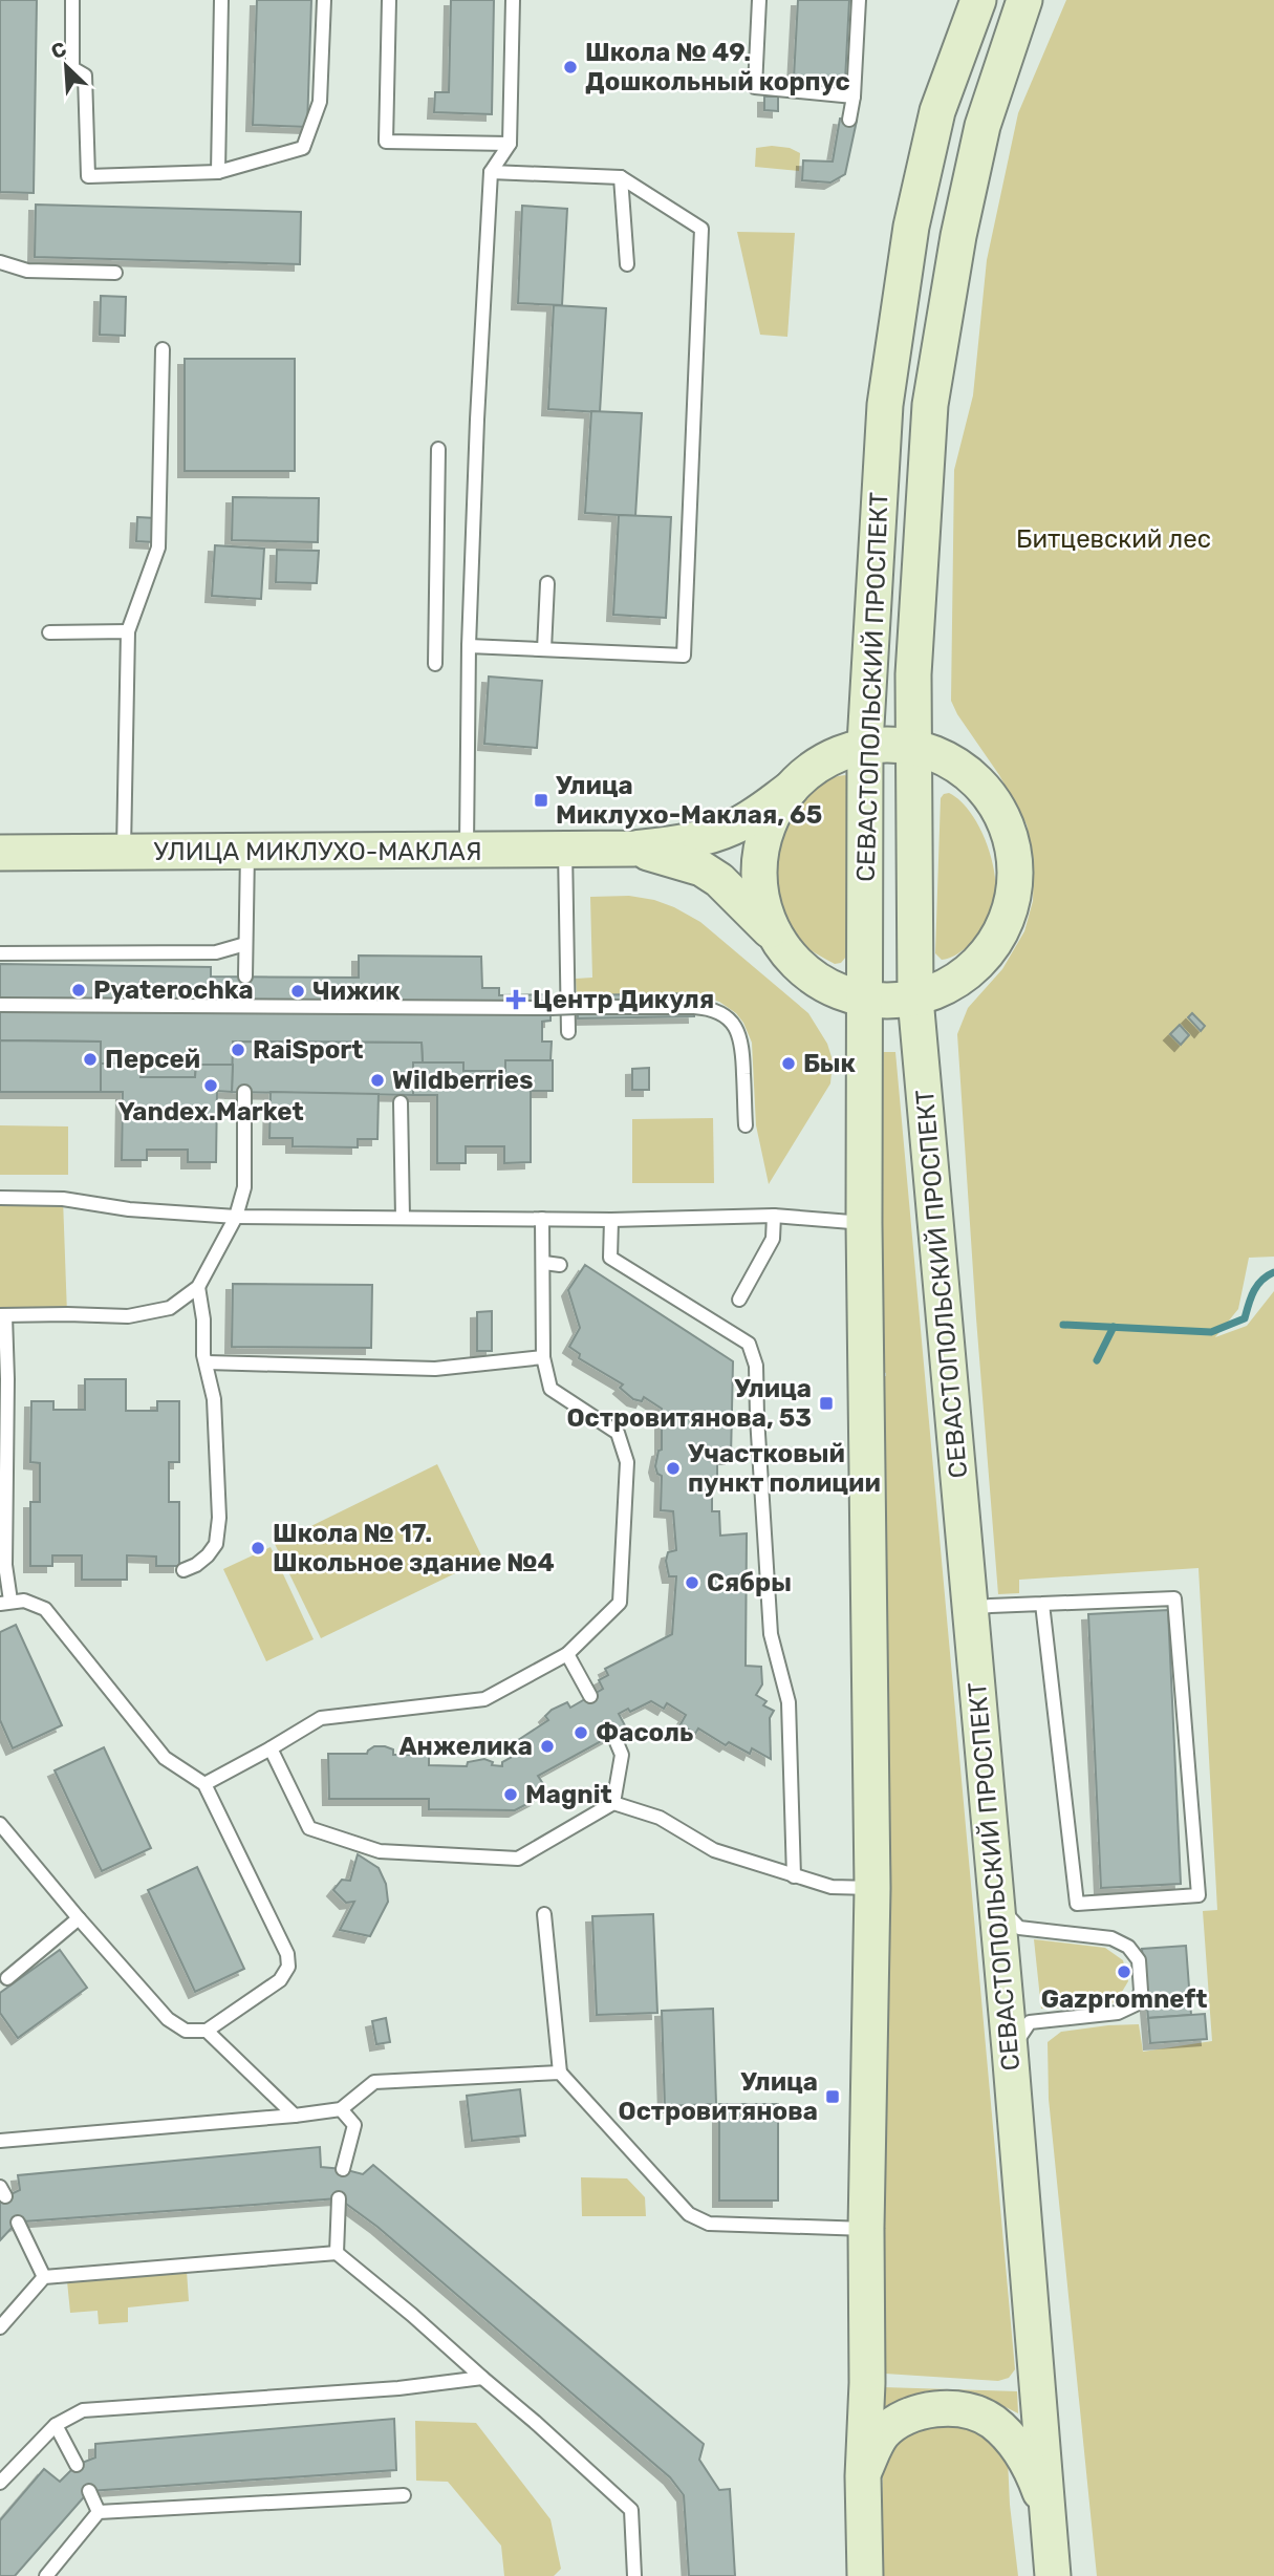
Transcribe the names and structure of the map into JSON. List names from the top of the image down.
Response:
{
  "streets": {
    "main road": ["СЕВАСТОПОЛЬСКИЙ ПРОСПЕКТ", "УЛИЦА МИКЛУХО-МАКЛАЯ"]
  },
  "parks": ["Битцевский лес"],
  "places": {
    "other": [
      "Школа № 49. Дошкольный корпус",
      "Pyaterochka",
      "Чижик",
      "RaiSport",
      "Персей",
      "Бык",
      "Wildberries",
      "Yandex.Market",
      "Участковый пункт полиции",
      "Школа № 17. Школьное здание №4",
      "Сябры",
      "Фасоль",
      "Анжелика",
      "Magnit",
      "Gazpromneft"
    ],
    "transit": ["Улица Миклухо-Маклая, 65", "Улица Островитянова, 53", "Улица Островитянова"],
    "health": ["Центр Дикуля"]
  },
  "north": "top left"
}
